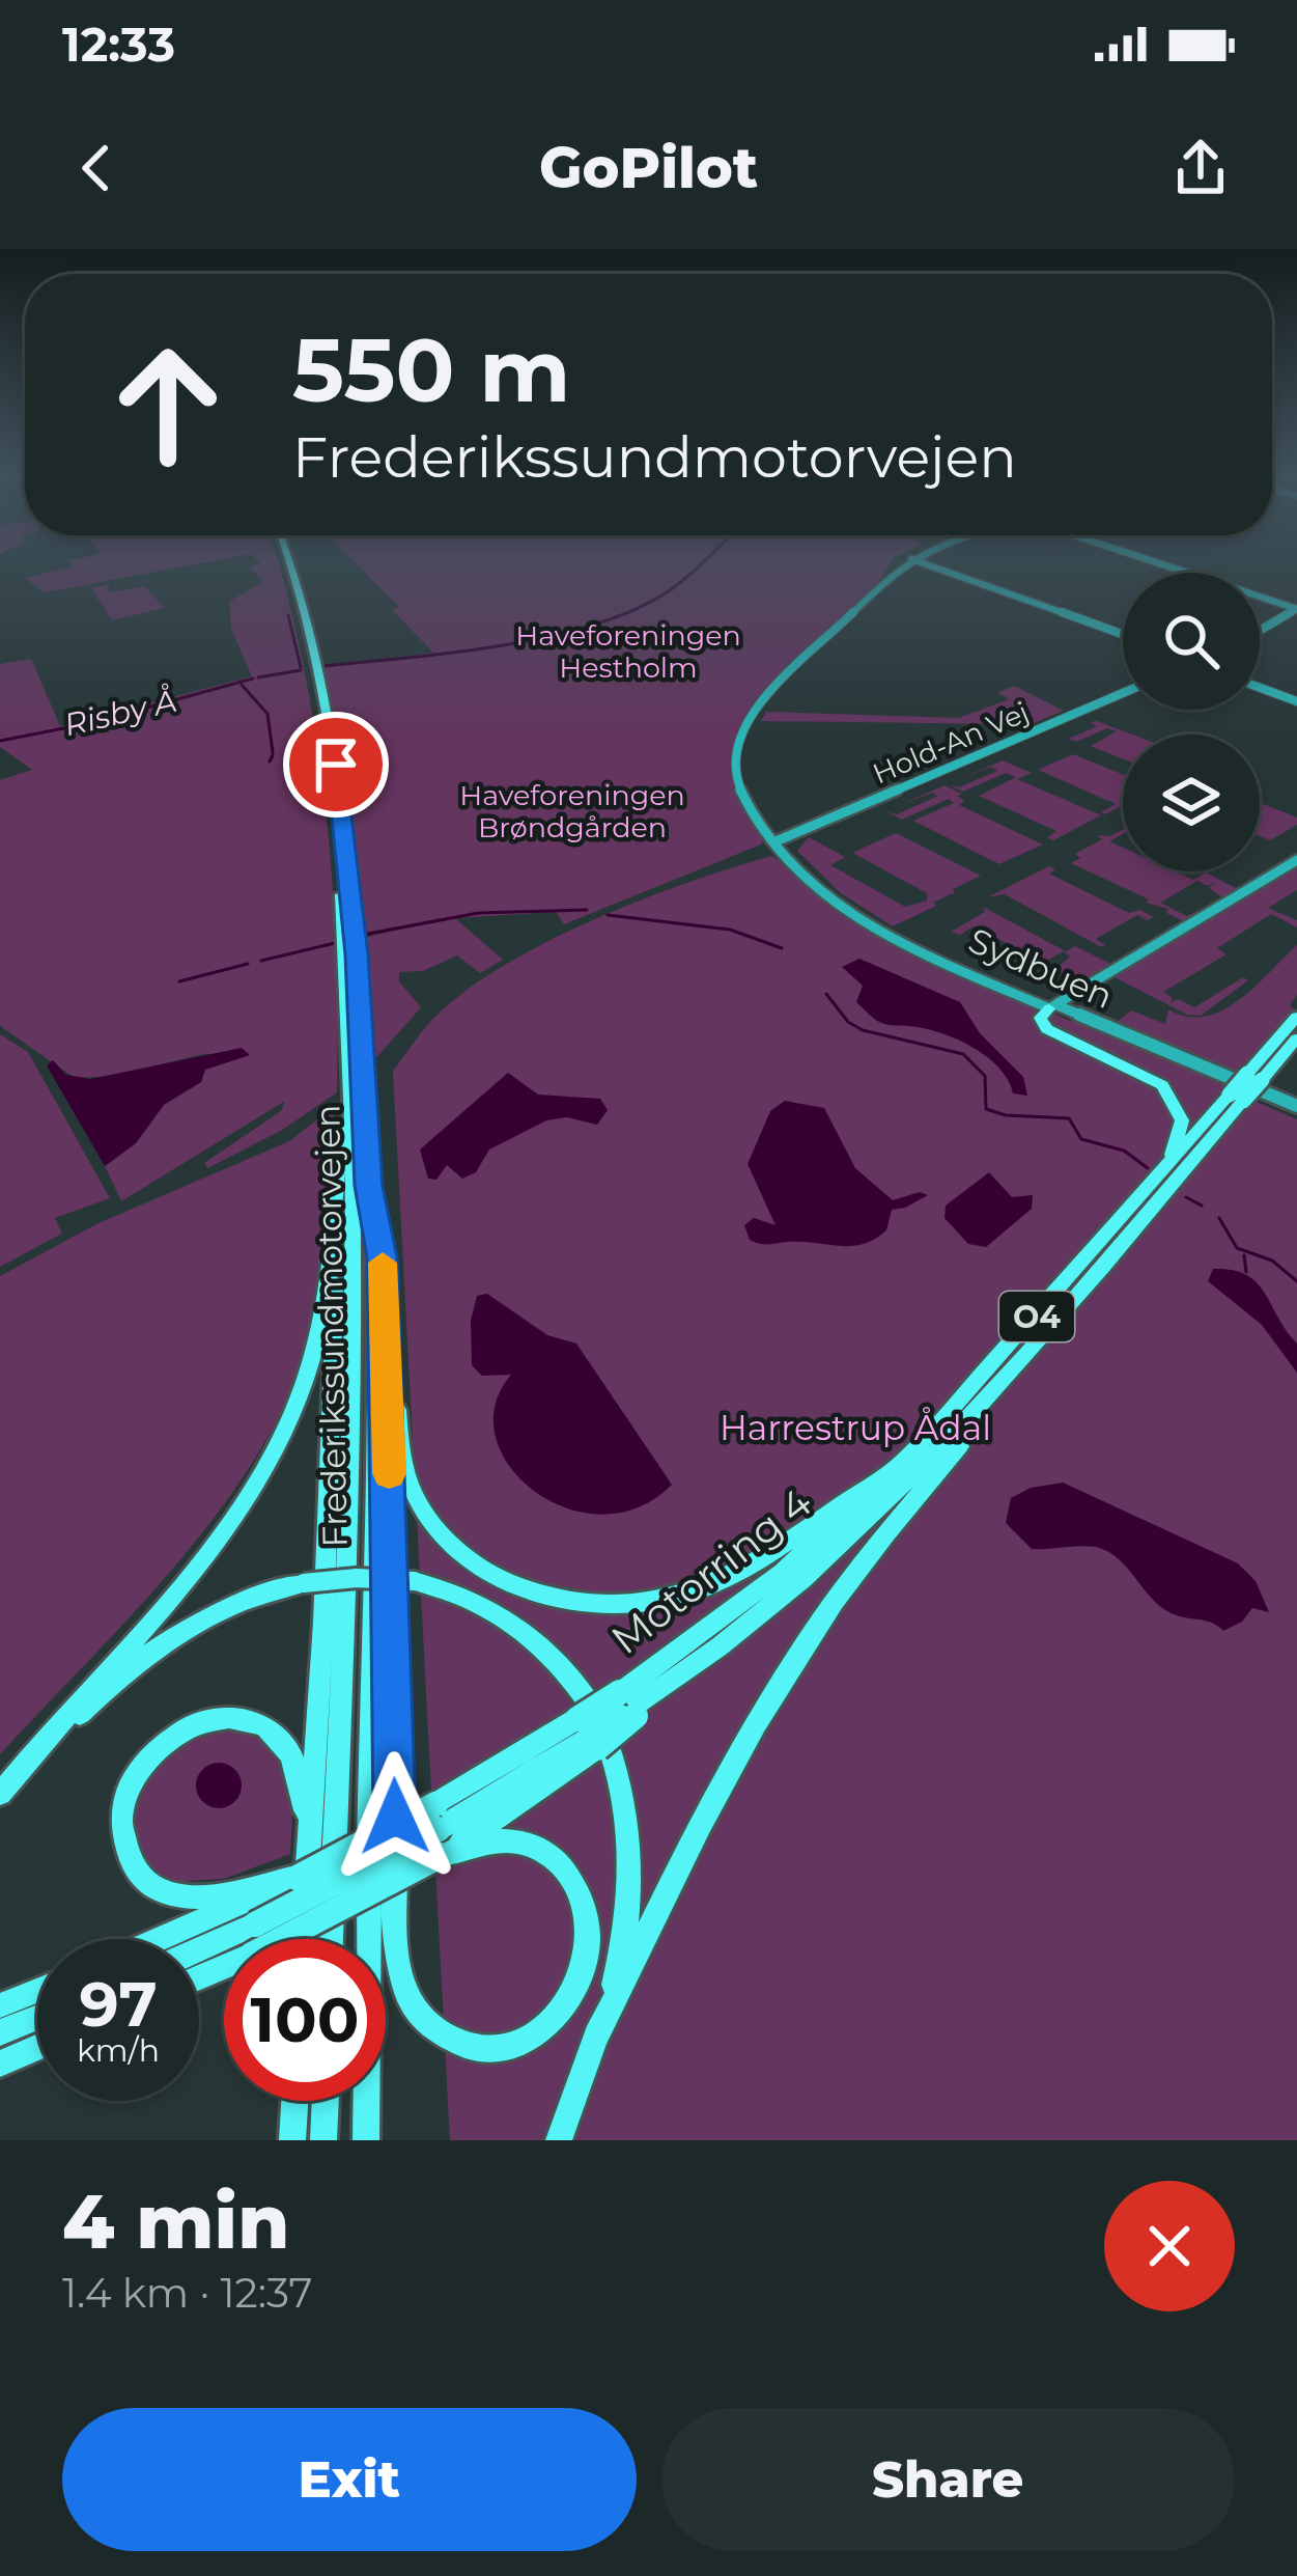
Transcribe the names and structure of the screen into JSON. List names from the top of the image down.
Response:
{
  "streets": {
    "highway": ["O4", "Frederikssundmotorvejen", "Motorring 4"],
    "street": ["Hold-An Vej", "Sydbuen"]
  },
  "crossings": [
    ["Hold-An Vej", "Sydbuen"],
    ["Sydbuen", "O4"],
    ["O4", "Motorring 4"]
  ],
  "water": ["Risby Å"],
  "parks": ["Haveforeningen Hestholm", "Haveforeningen Brøndgården", "Harrestrup Ådal"],
  "page": {
    "status": "12:33",
    "header": "GoPilot",
    "turn": ["550 m", "Frederikssundmotorvejen"],
    "speed": "97 km/h",
    "limit": "100",
    "heading": ["4 min", "1.4 km · 12:37"],
    "buttons": ["Exit", "Share"]
  }
}
